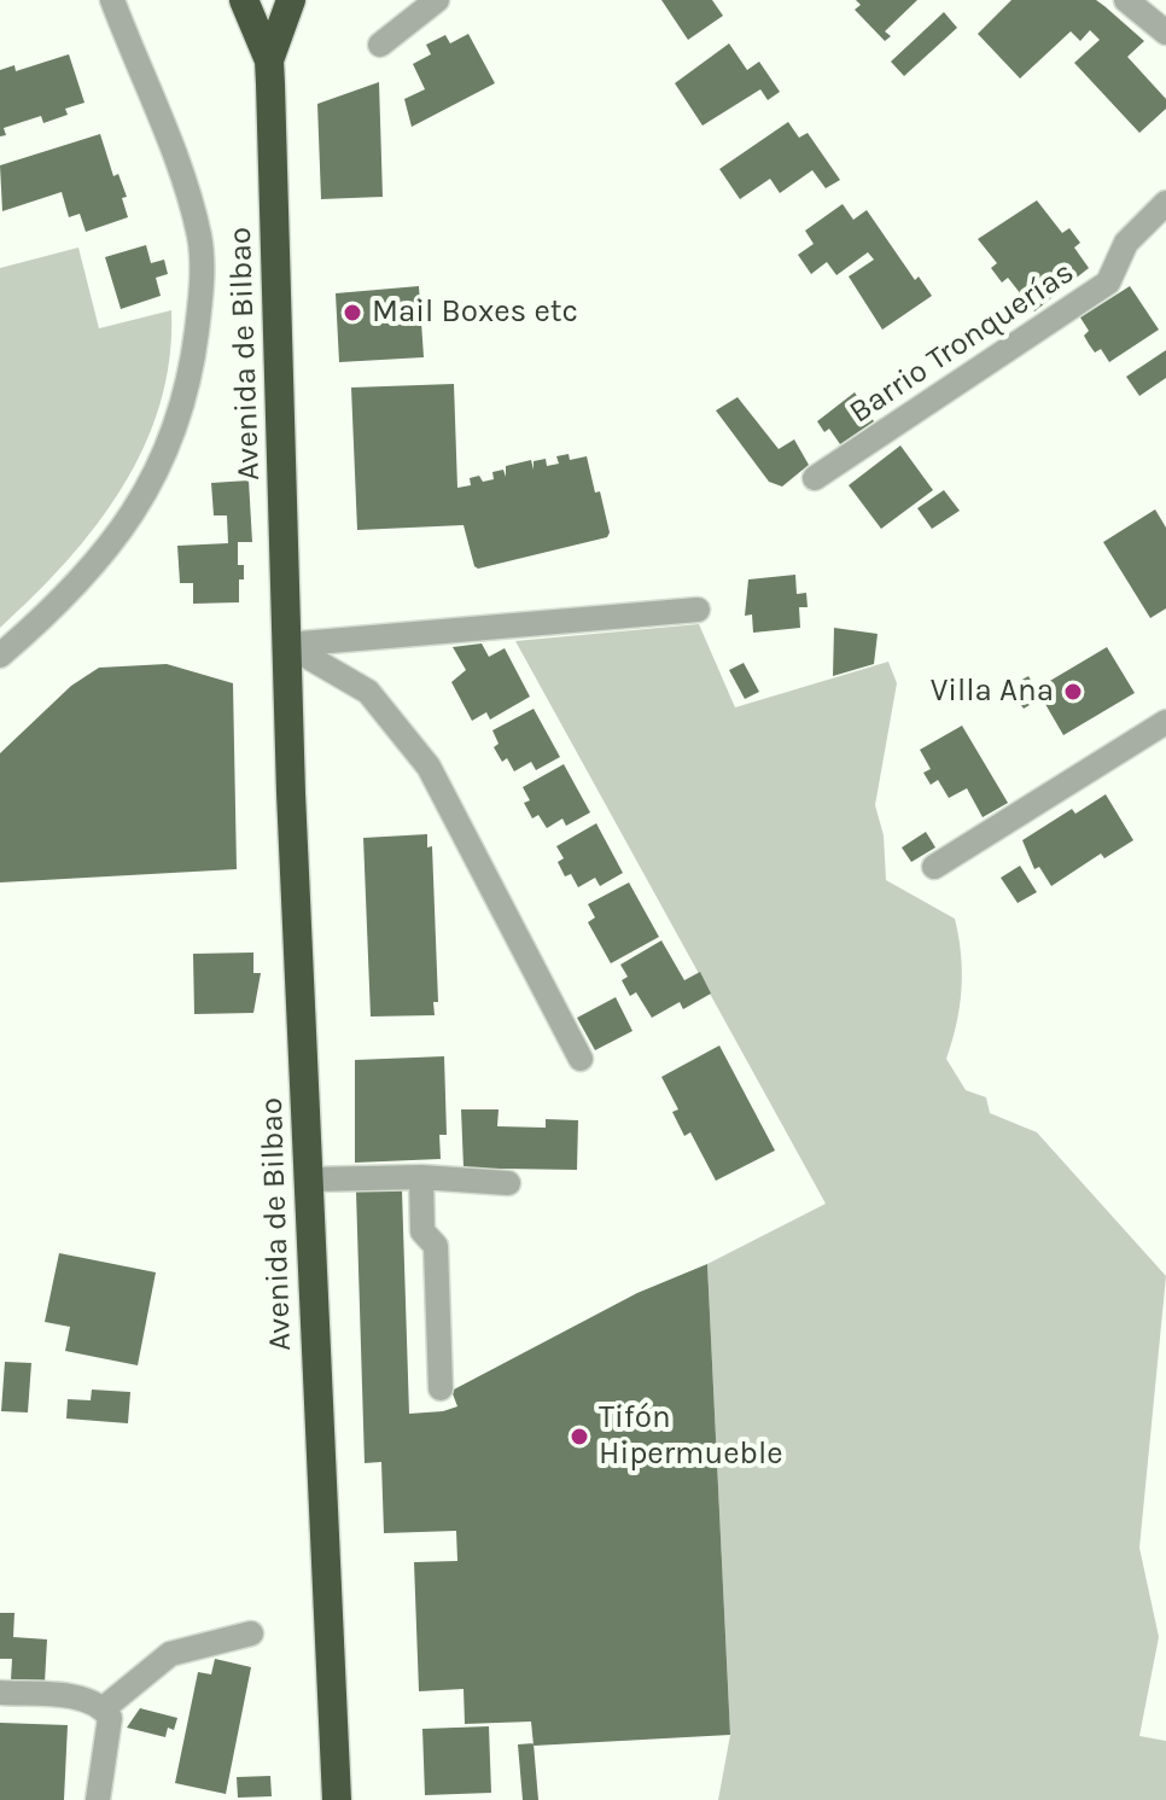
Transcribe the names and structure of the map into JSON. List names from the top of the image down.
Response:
{
  "streets": {
    "highway": ["Avenida de Bilbao"],
    "street": ["Barrio Tronquerías"]
  },
  "places": ["Mail Boxes etc", "Villa Ana", "Tifón Hipermueble"]
}
